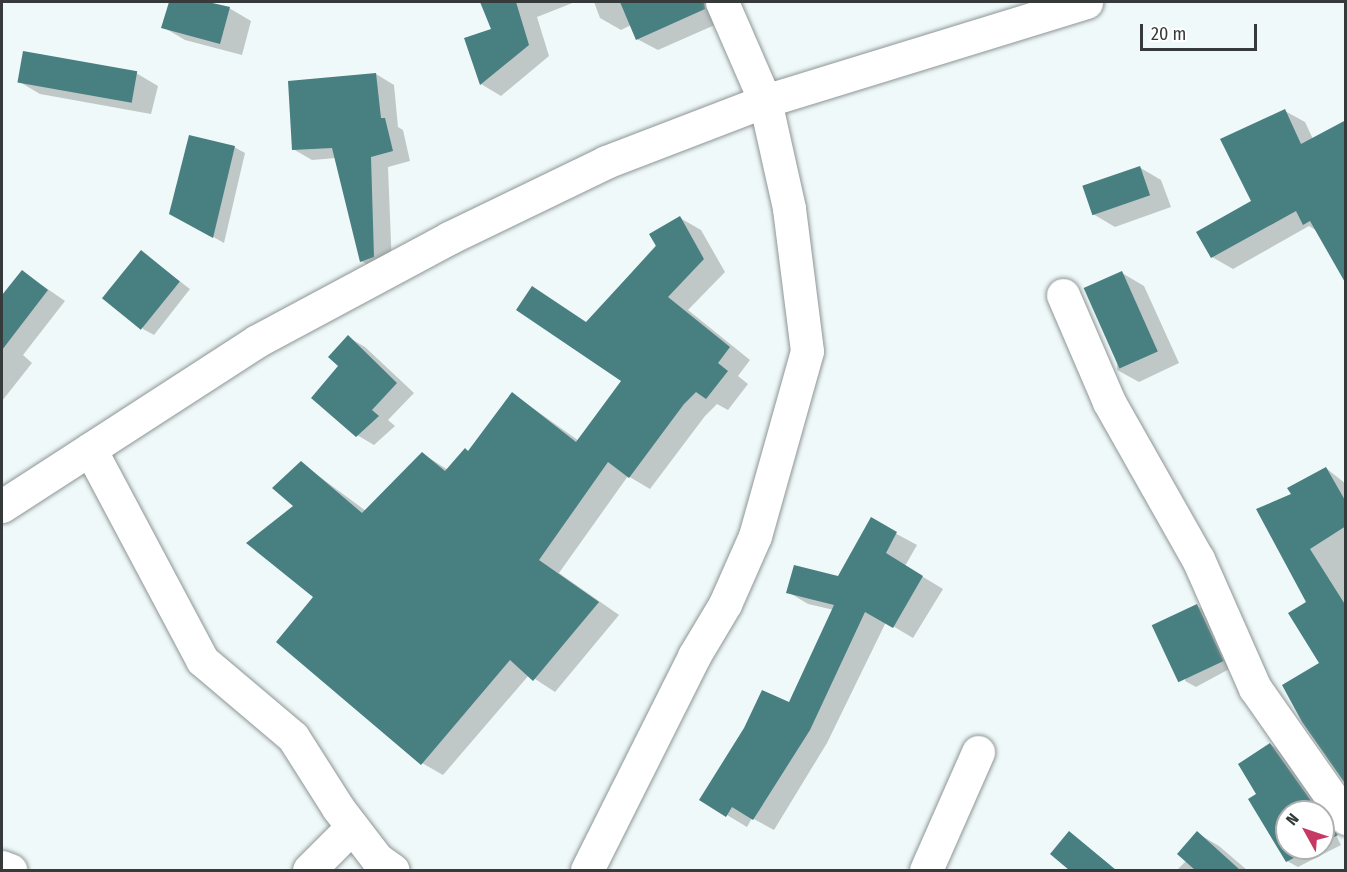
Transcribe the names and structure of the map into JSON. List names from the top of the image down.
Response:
{
  "scale_bar": "20 m",
  "north": "top left"
}
